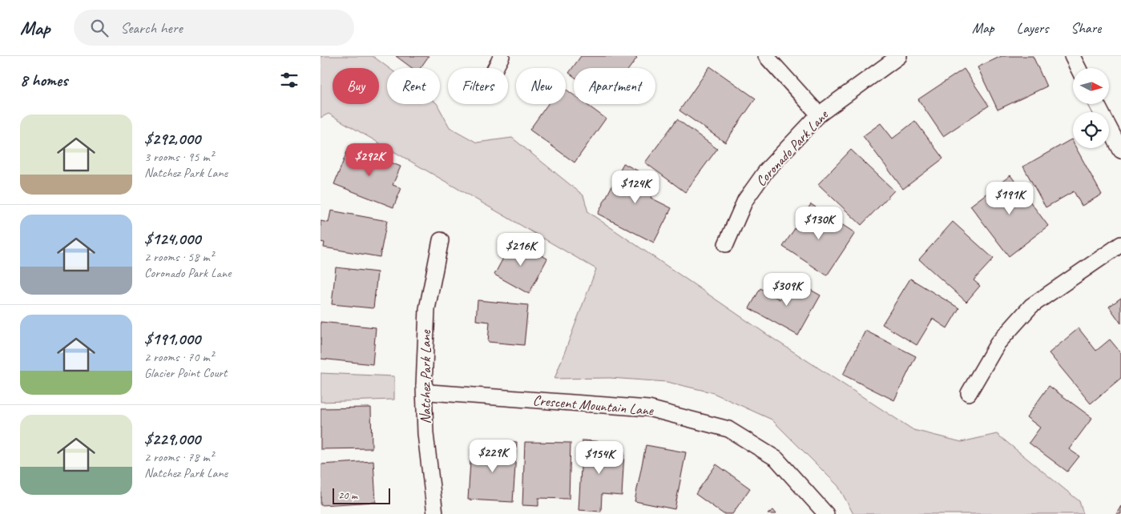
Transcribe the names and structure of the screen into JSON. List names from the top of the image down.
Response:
{
  "streets": {
    "street": ["Coronado Park Lane", "Natchez Park Lane", "Crescent Mountain Lane"]
  },
  "crossings": [
    ["Natchez Park Lane", "Crescent Mountain Lane"]
  ],
  "scale_bar": "20 m",
  "north": "right",
  "page": {
    "header": "Map",
    "search": "Search here",
    "nav": ["Map", "Layers", "Share"],
    "heading": "8 homes",
    "chip": [
      "Buy",
      "Rent",
      "Filters",
      "New",
      "Apartment"
    ],
    "list": [
      {
        "name": "$292,000",
        "note": "3 rooms · 95 m² · Natchez Park Lane"
      },
      {
        "name": "$124,000",
        "note": "2 rooms · 58 m² · Coronado Park Lane"
      },
      {
        "name": "$191,000",
        "note": "2 rooms · 70 m² · Glacier Point Court"
      },
      {
        "name": "$229,000",
        "note": "2 rooms · 78 m² · Natchez Park Lane"
      }
    ],
    "price": [
      "$292K",
      "$124K",
      "$191K",
      "$130K",
      "$216K",
      "$309K",
      "$229K",
      "$154K"
    ],
    "scale": "20 m"
  }
}
